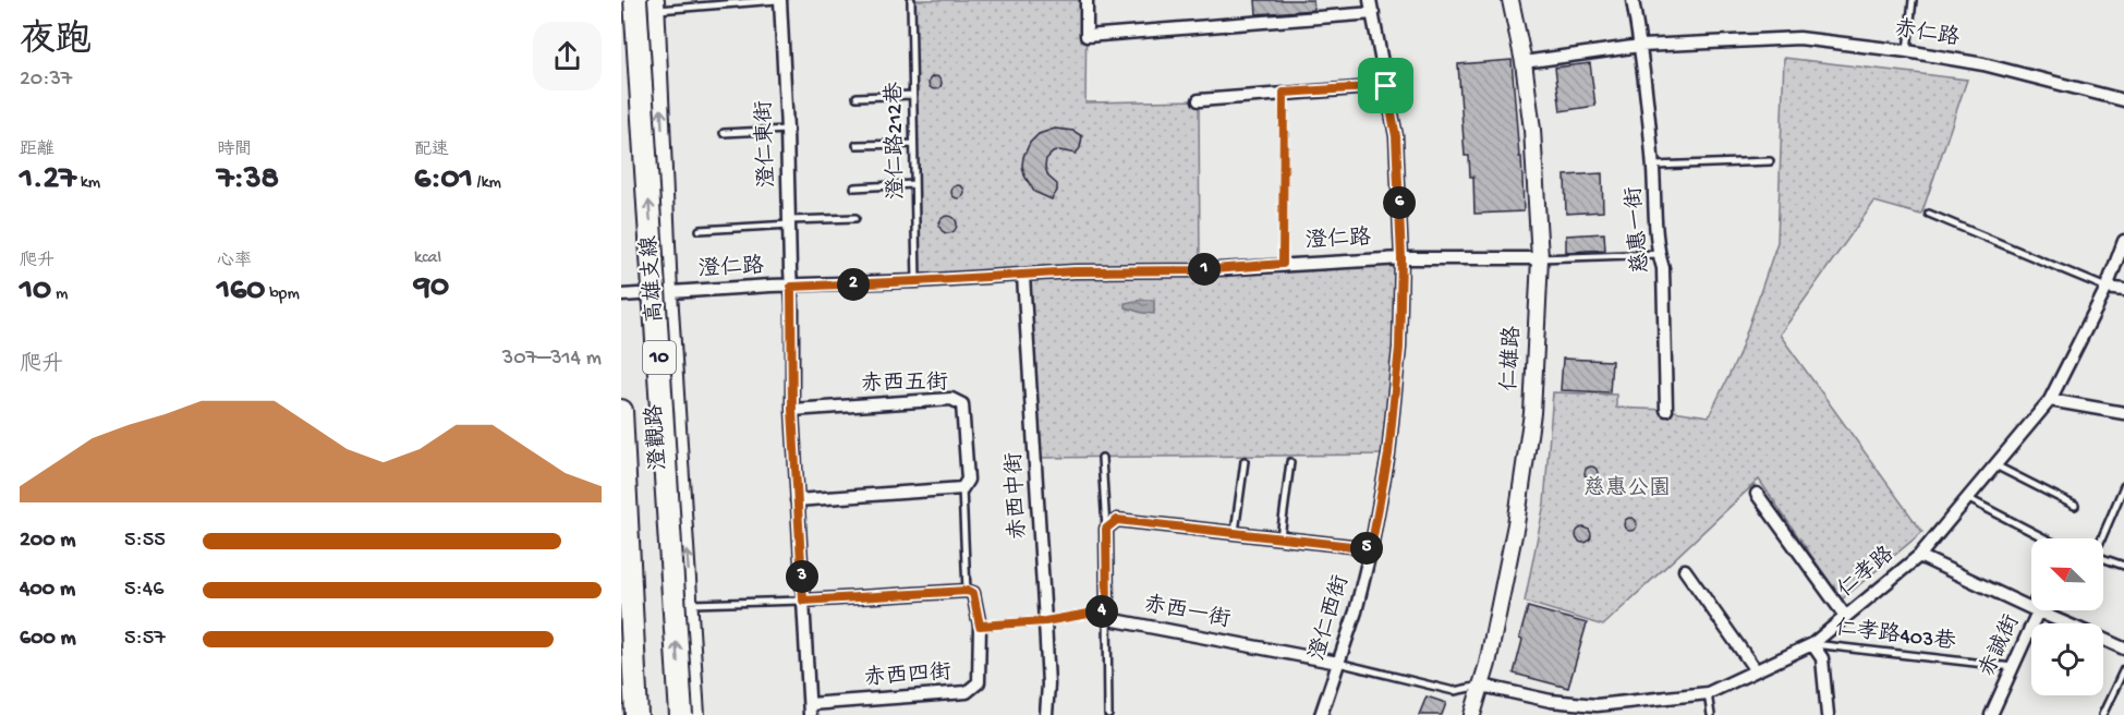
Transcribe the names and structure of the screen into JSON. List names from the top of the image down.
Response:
{
  "streets": {
    "highway": ["高雄支線", "10"],
    "street": [
      "赤仁路",
      "澄仁東街",
      "慈惠一街",
      "澄仁路",
      "仁雄路",
      "赤西五街",
      "澄觀路",
      "赤西中街",
      "仁孝路",
      "赤西一街",
      "澄仁西街",
      "赤誠街",
      "赤西四街"
    ],
    "lane": ["澄仁路212巷", "仁孝路403巷"]
  },
  "crossings": [
    ["赤仁路", "慈惠一街"],
    ["赤仁路", "仁雄路"],
    ["澄仁路212巷", "澄仁路"],
    ["澄仁東街", "澄仁路"],
    ["澄仁路", "仁雄路"],
    ["澄仁路", "澄觀路"],
    ["澄仁路", "赤西中街"],
    ["澄仁路", "澄仁西街"],
    ["仁雄路", "仁孝路"],
    ["仁孝路", "仁孝路403巷"],
    ["赤西一街", "澄仁西街"],
    ["仁孝路403巷", "赤誠街"]
  ],
  "parks": ["慈惠公園"],
  "north": "top left",
  "page": {
    "heading": ["夜跑", "20:37"],
    "stats": [
      ["距離", "1.27 km"],
      ["時間", "7:38"],
      ["配速", "6:01 /km"],
      ["爬升", "10 m"],
      ["心率", "160 bpm"],
      ["kcal", "90"]
    ],
    "pins": [
      "6",
      "1",
      "2",
      "5",
      "3",
      "4"
    ],
    "chart": ["爬升", "307–314 m"],
    "list": [
      {
        "name": "200 m",
        "note": "5:55"
      },
      {
        "name": "400 m",
        "note": "5:46"
      },
      {
        "name": "600 m",
        "note": "5:57"
      }
    ]
  }
}
